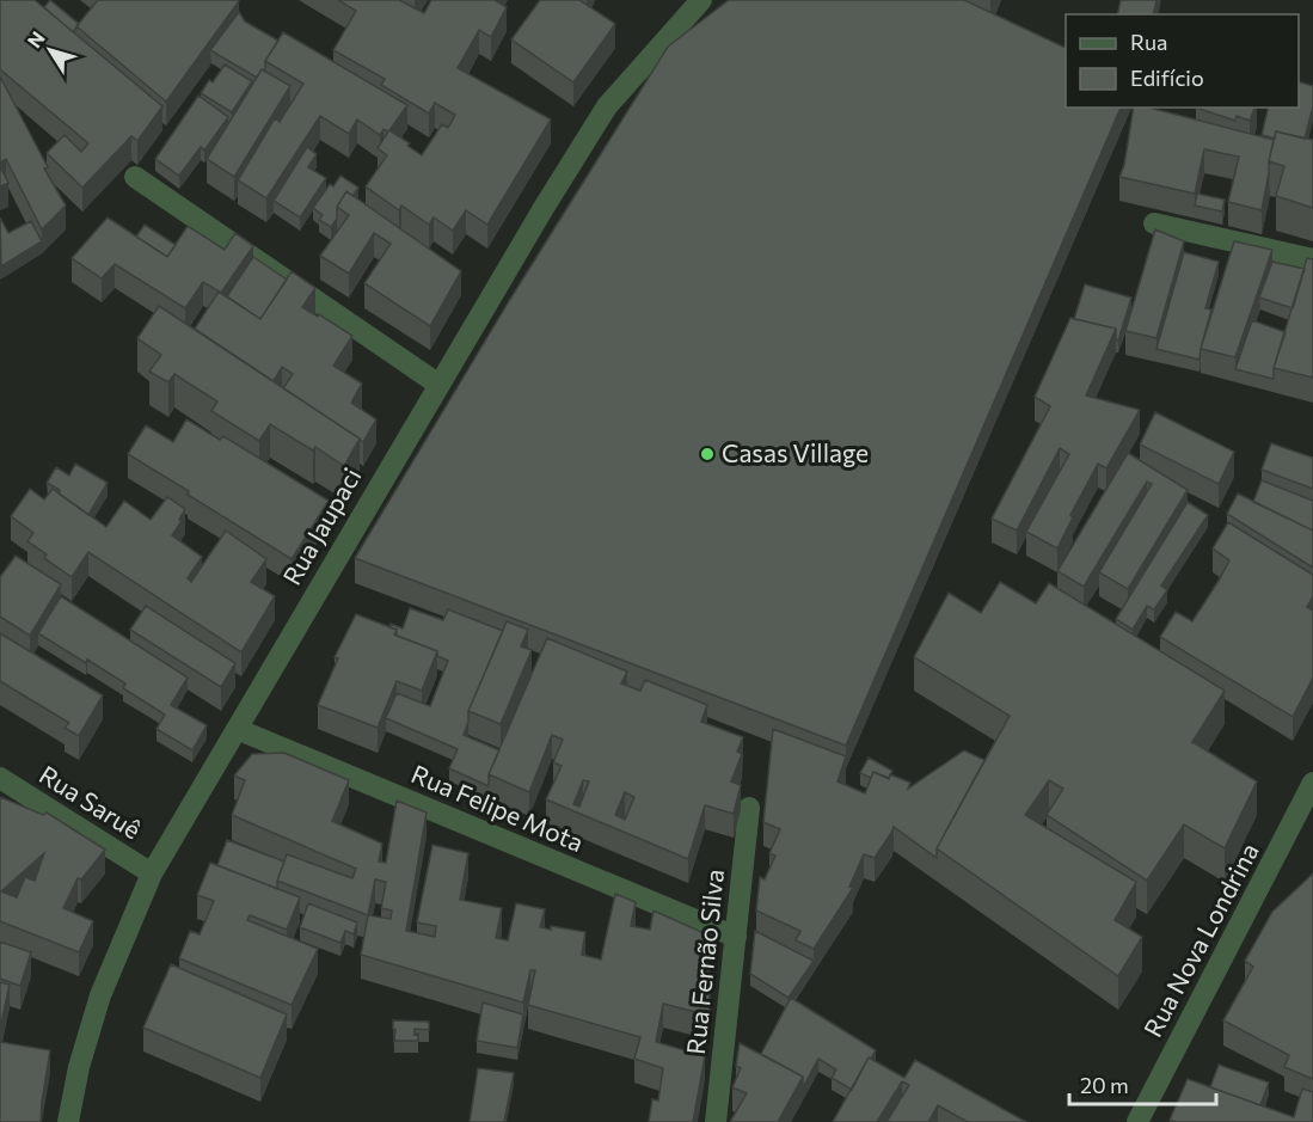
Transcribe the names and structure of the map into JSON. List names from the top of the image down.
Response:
{
  "streets": {
    "street": [
      "Rua Jaupaci",
      "Rua Saruê",
      "Rua Felipe Mota",
      "Rua Nova Londrina",
      "Rua Fernão Silva"
    ]
  },
  "crossings": [
    ["Rua Jaupaci", "Rua Saruê"],
    ["Rua Jaupaci", "Rua Felipe Mota"],
    ["Rua Felipe Mota", "Rua Fernão Silva"]
  ],
  "places": ["Casas Village"],
  "legend": ["Rua", "Edifício"],
  "scale_bar": "20 m",
  "north": "top left"
}
